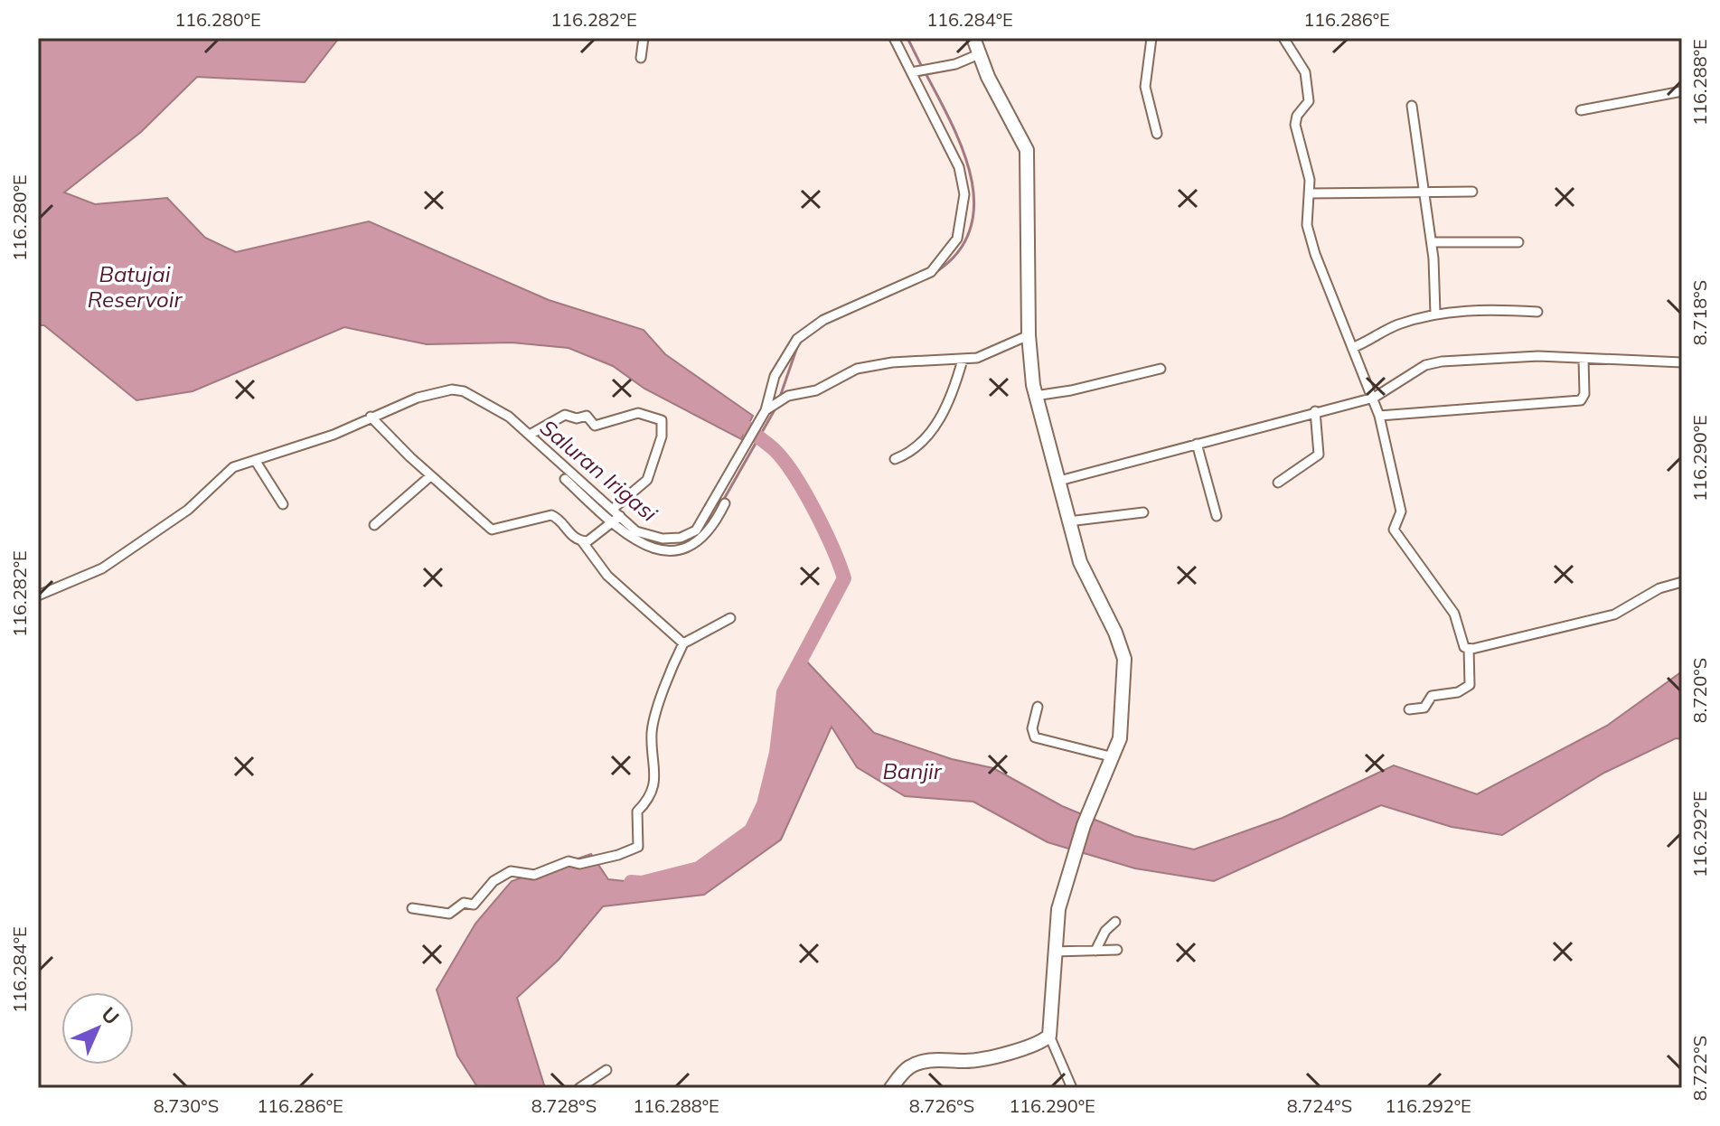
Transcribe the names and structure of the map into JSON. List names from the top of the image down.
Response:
{
  "water": ["Batujai Reservoir", "Saluran Irigasi", "Banjir"],
  "north": "top right",
  "coordinates": [
    "116.280°E",
    "116.282°E",
    "116.284°E",
    "116.286°E",
    "116.288°E",
    "8.718°S",
    "116.290°E",
    "8.720°S",
    "116.292°E",
    "8.722°S",
    "8.730°S",
    "8.728°S",
    "8.726°S",
    "8.724°S"
  ]
}
